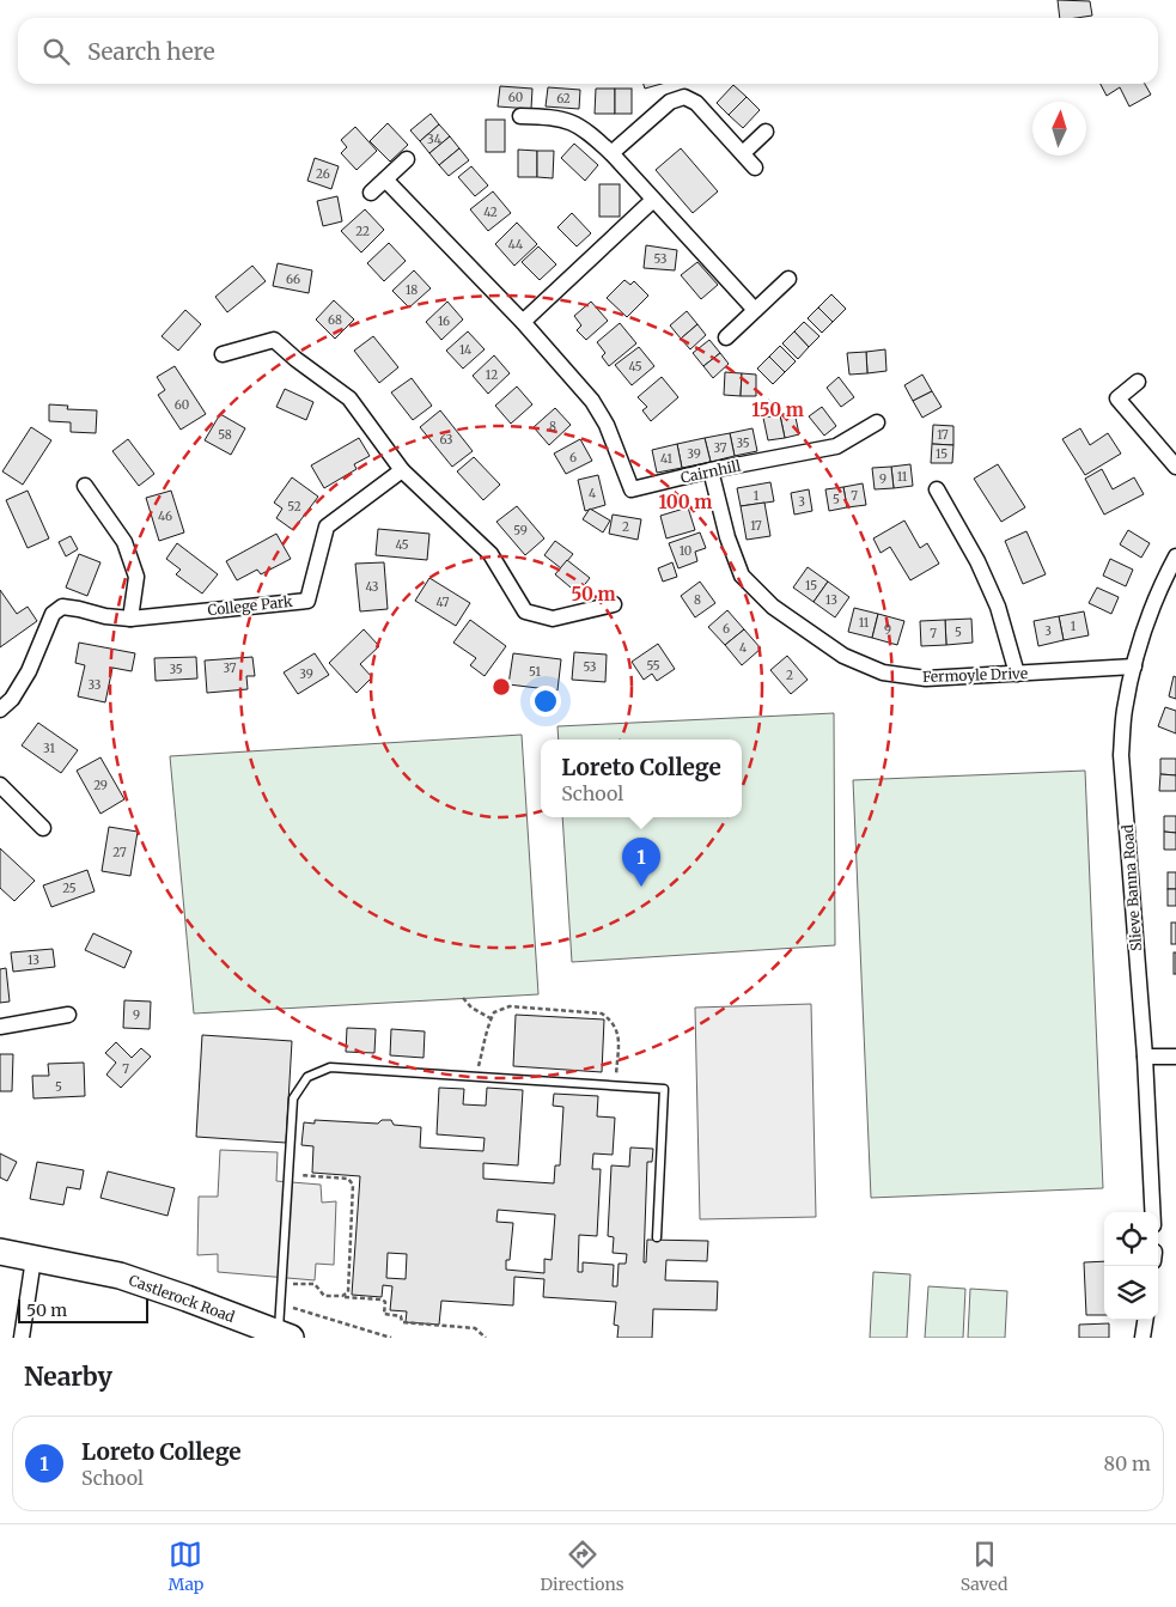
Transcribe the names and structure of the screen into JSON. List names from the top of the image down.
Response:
{
  "streets": {
    "main road": ["Castlerock Road"],
    "street": [
      "Cairnhill",
      "College Park",
      "Fermoyle Drive",
      "Slieve Banna Road"
    ]
  },
  "crossings": [
    ["Cairnhill", "Fermoyle Drive"],
    ["Fermoyle Drive", "Slieve Banna Road"]
  ],
  "house_numbers": [
    "60",
    "62",
    "34",
    "26",
    "42",
    "22",
    "44",
    "53",
    "66",
    "18",
    "68",
    "16",
    "14",
    "45",
    "12",
    "60",
    "8",
    "58",
    "17",
    "63",
    "35",
    "37",
    "39",
    "15",
    "6",
    "41",
    "11",
    "9",
    "4",
    "1",
    "7",
    "5",
    "3",
    "52",
    "46",
    "17",
    "2",
    "59",
    "45",
    "10",
    "15",
    "43",
    "8",
    "13",
    "47",
    "11",
    "1",
    "6",
    "9",
    "3",
    "5",
    "7",
    "4",
    "55",
    "53",
    "37",
    "35",
    "51",
    "39",
    "2",
    "33",
    "31",
    "29",
    "27",
    "25",
    "13",
    "9",
    "7",
    "5"
  ],
  "scale_bar": "50 m",
  "north": "top",
  "page": {
    "search": "Search here",
    "popup": ["Loreto College", "School"],
    "pins": "1",
    "scale": "50 m",
    "heading": "Nearby",
    "list": [
      {
        "mark": "1",
        "name": "Loreto College",
        "note": "School",
        "value": "80 m"
      }
    ],
    "nav": ["Map", "Directions", "Saved"]
  },
  "rings": ["150 m", "100 m", "50 m"]
}
